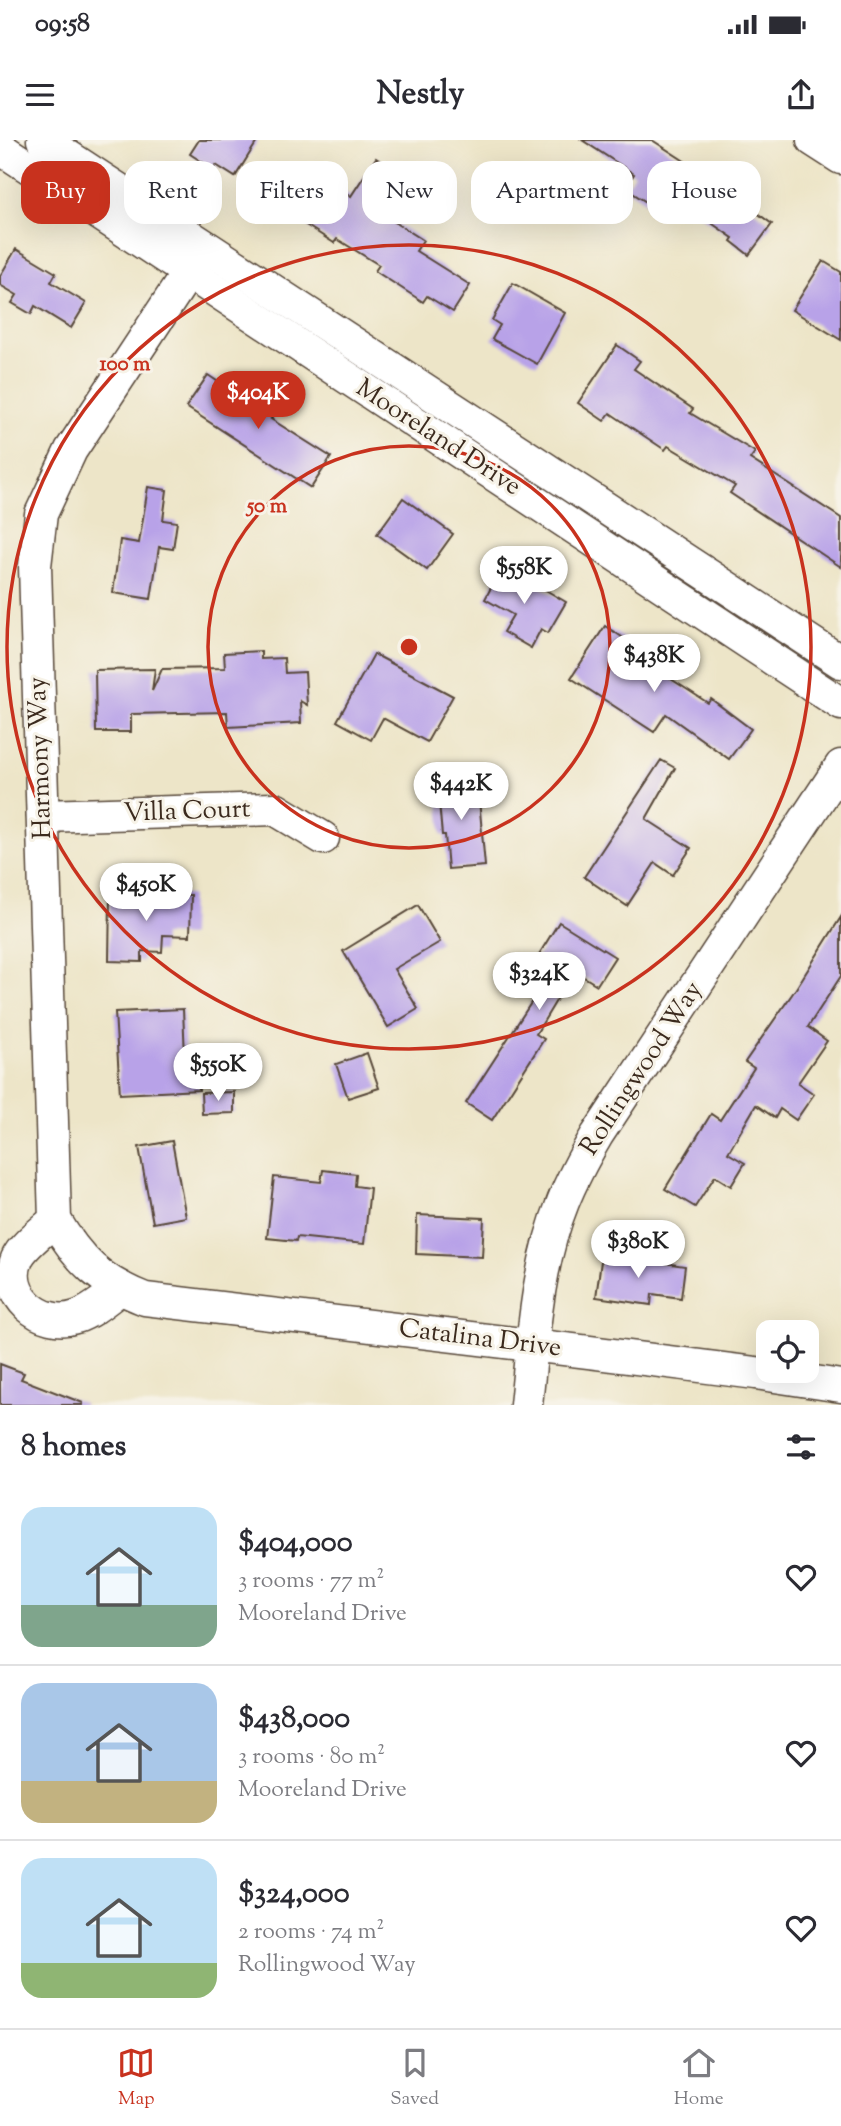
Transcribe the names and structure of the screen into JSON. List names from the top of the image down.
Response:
{
  "streets": {
    "street": [
      "Mooreland Drive",
      "Harmony Way",
      "Villa Court",
      "Rollingwood Way",
      "Catalina Drive"
    ]
  },
  "crossings": [
    ["Mooreland Drive", "Harmony Way"],
    ["Harmony Way", "Villa Court"],
    ["Harmony Way", "Catalina Drive"],
    ["Rollingwood Way", "Catalina Drive"]
  ],
  "page": {
    "status": "09:58",
    "header": "Nestly",
    "chip": [
      "Buy",
      "Rent",
      "Filters",
      "New",
      "Apartment",
      "House"
    ],
    "price": [
      "$404K",
      "$558K",
      "$438K",
      "$442K",
      "$450K",
      "$324K",
      "$550K",
      "$380K"
    ],
    "heading": "8 homes",
    "list": [
      {
        "name": "$404,000",
        "note": "3 rooms · 77 m² · Mooreland Drive"
      },
      {
        "name": "$438,000",
        "note": "3 rooms · 80 m² · Mooreland Drive"
      },
      {
        "name": "$324,000",
        "note": "2 rooms · 74 m² · Rollingwood Way"
      }
    ],
    "tabs": ["Map", "Saved", "Home"]
  },
  "rings": ["100 m", "50 m"]
}
